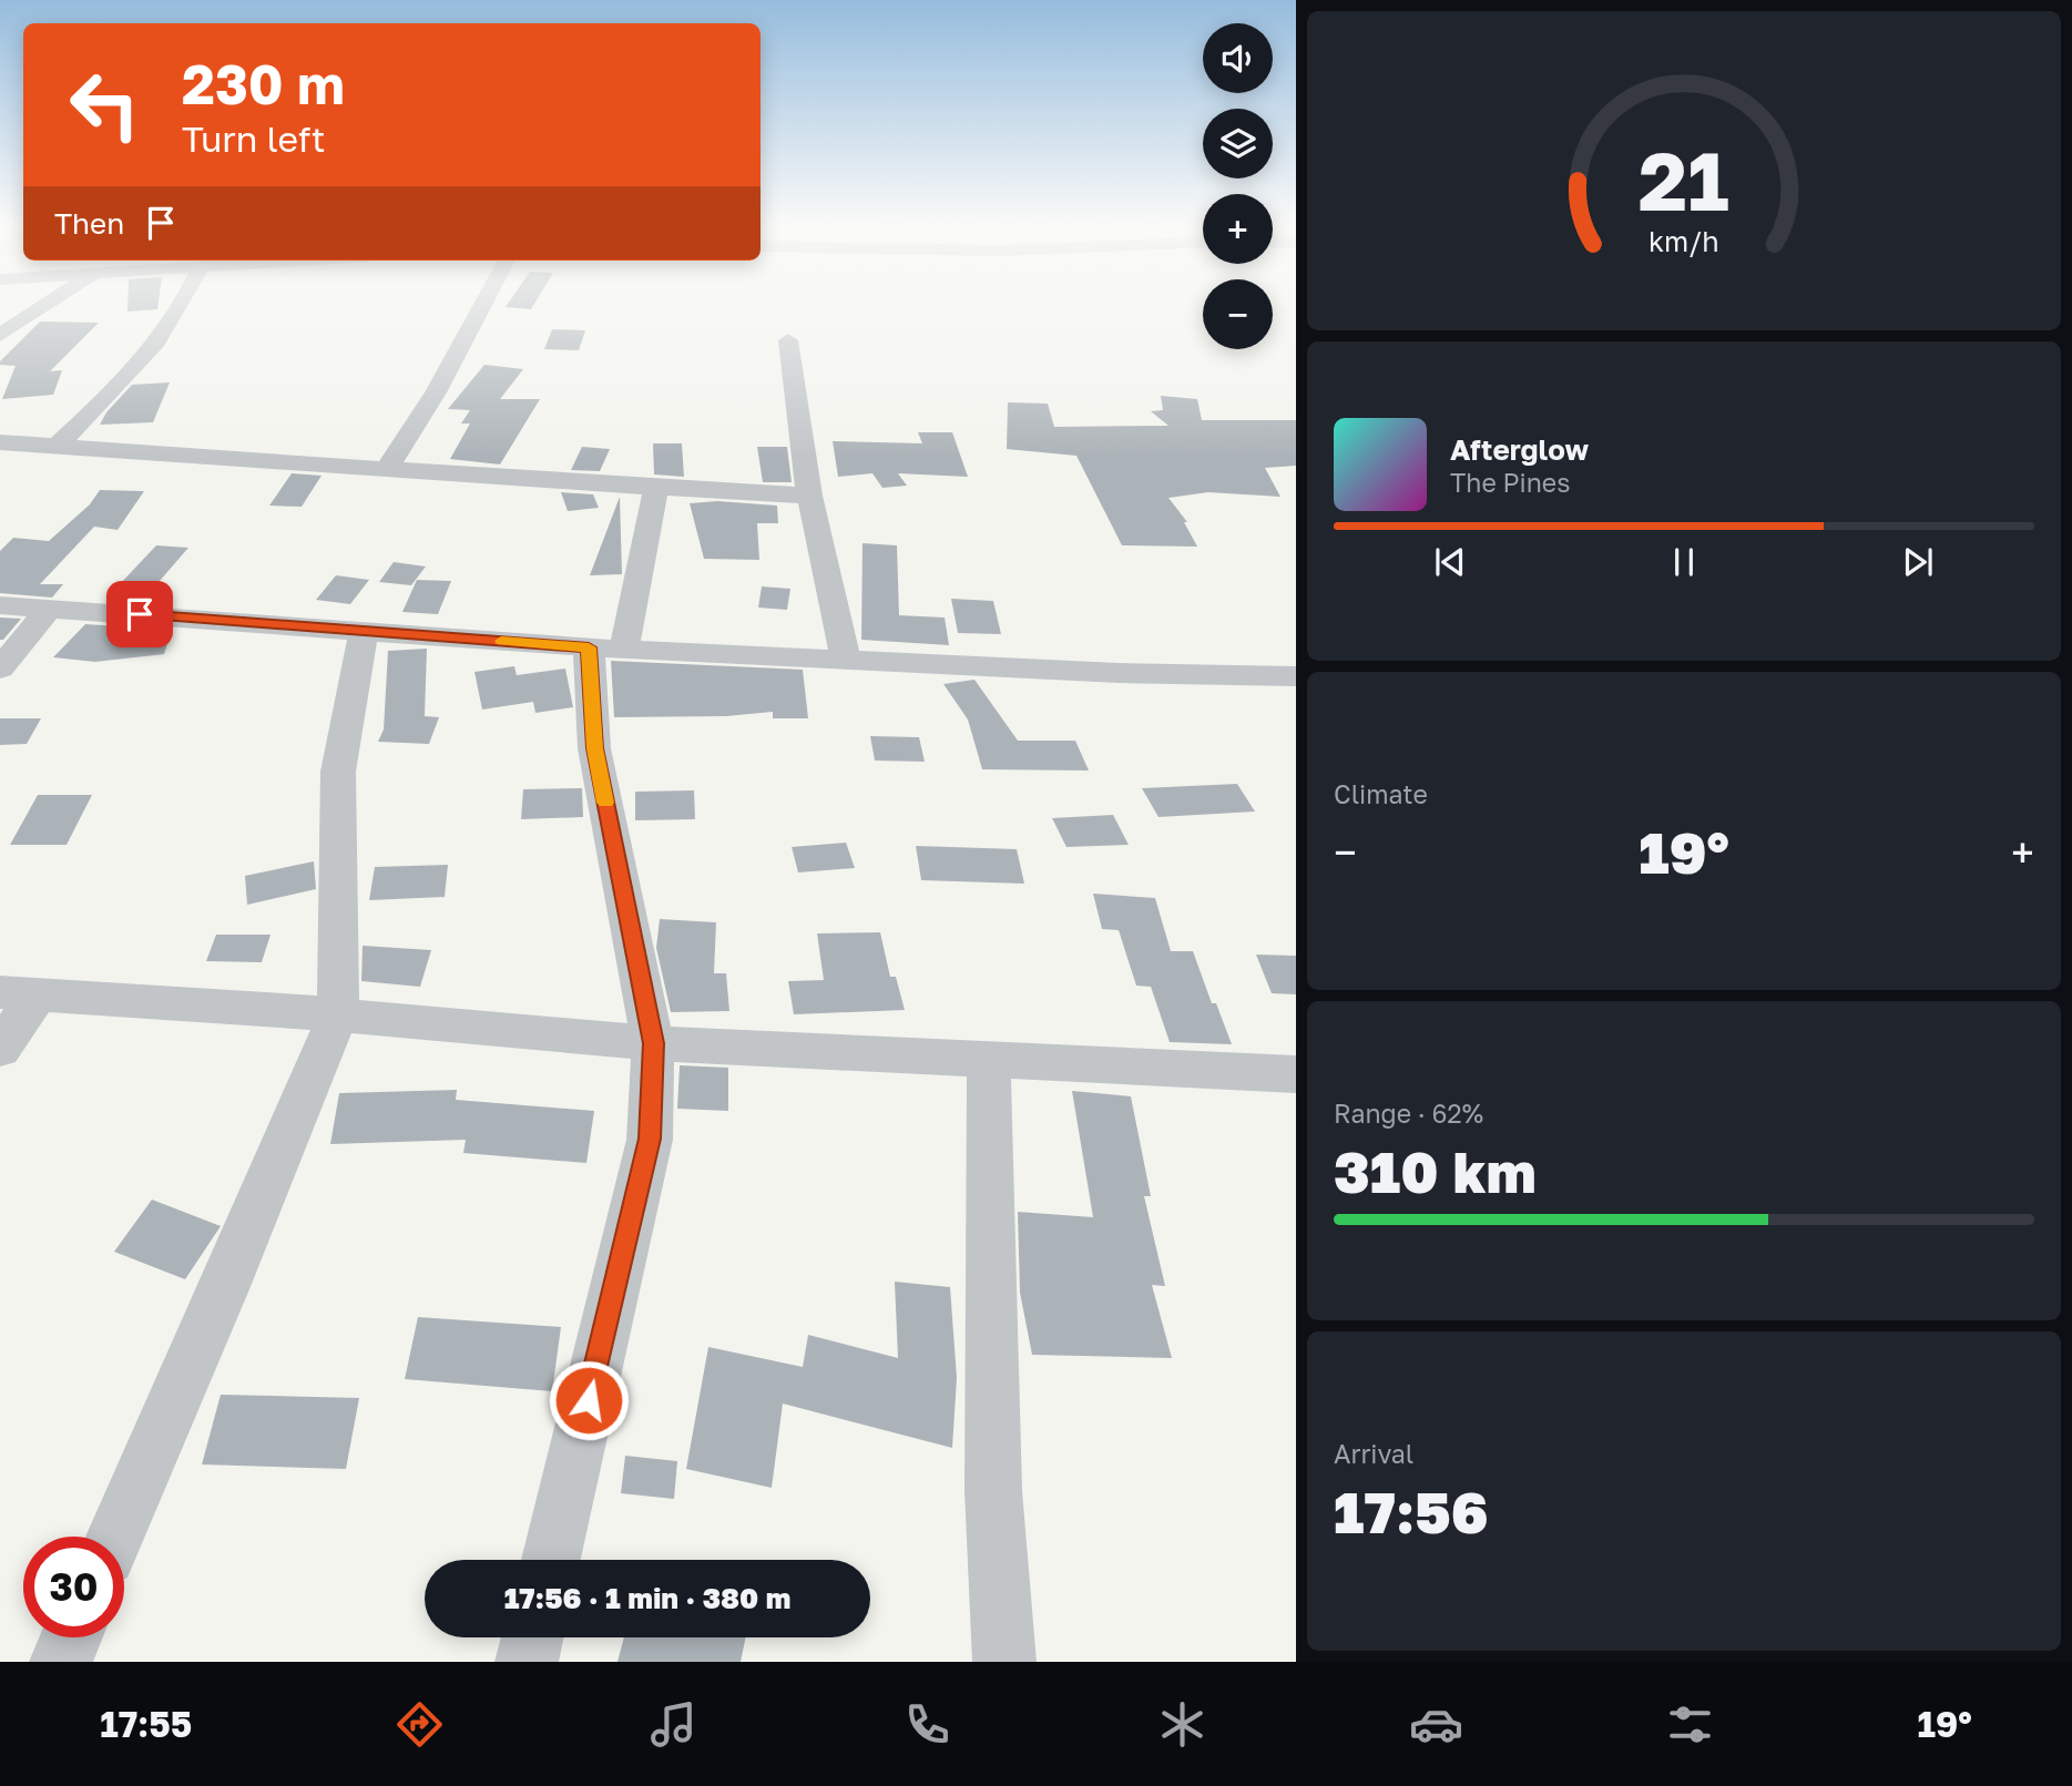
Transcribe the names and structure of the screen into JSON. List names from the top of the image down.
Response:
{
  "page": {
    "map_buttons": ["+", "−"],
    "turn": ["230 m", "Turn left"],
    "then": "Then",
    "song": ["Afterglow", "The Pines"],
    "tile": [
      "Climate",
      ["Range · 62%", "310 km"],
      ["Arrival", "17:56"]
    ],
    "heat": ["−", "19°", "+"],
    "limit": "30",
    "trip": "17:56 · 1 min · 380 m",
    "tabs": ["17:55", "19°"],
    "gauge": ["21", "km/h"]
  }
}
